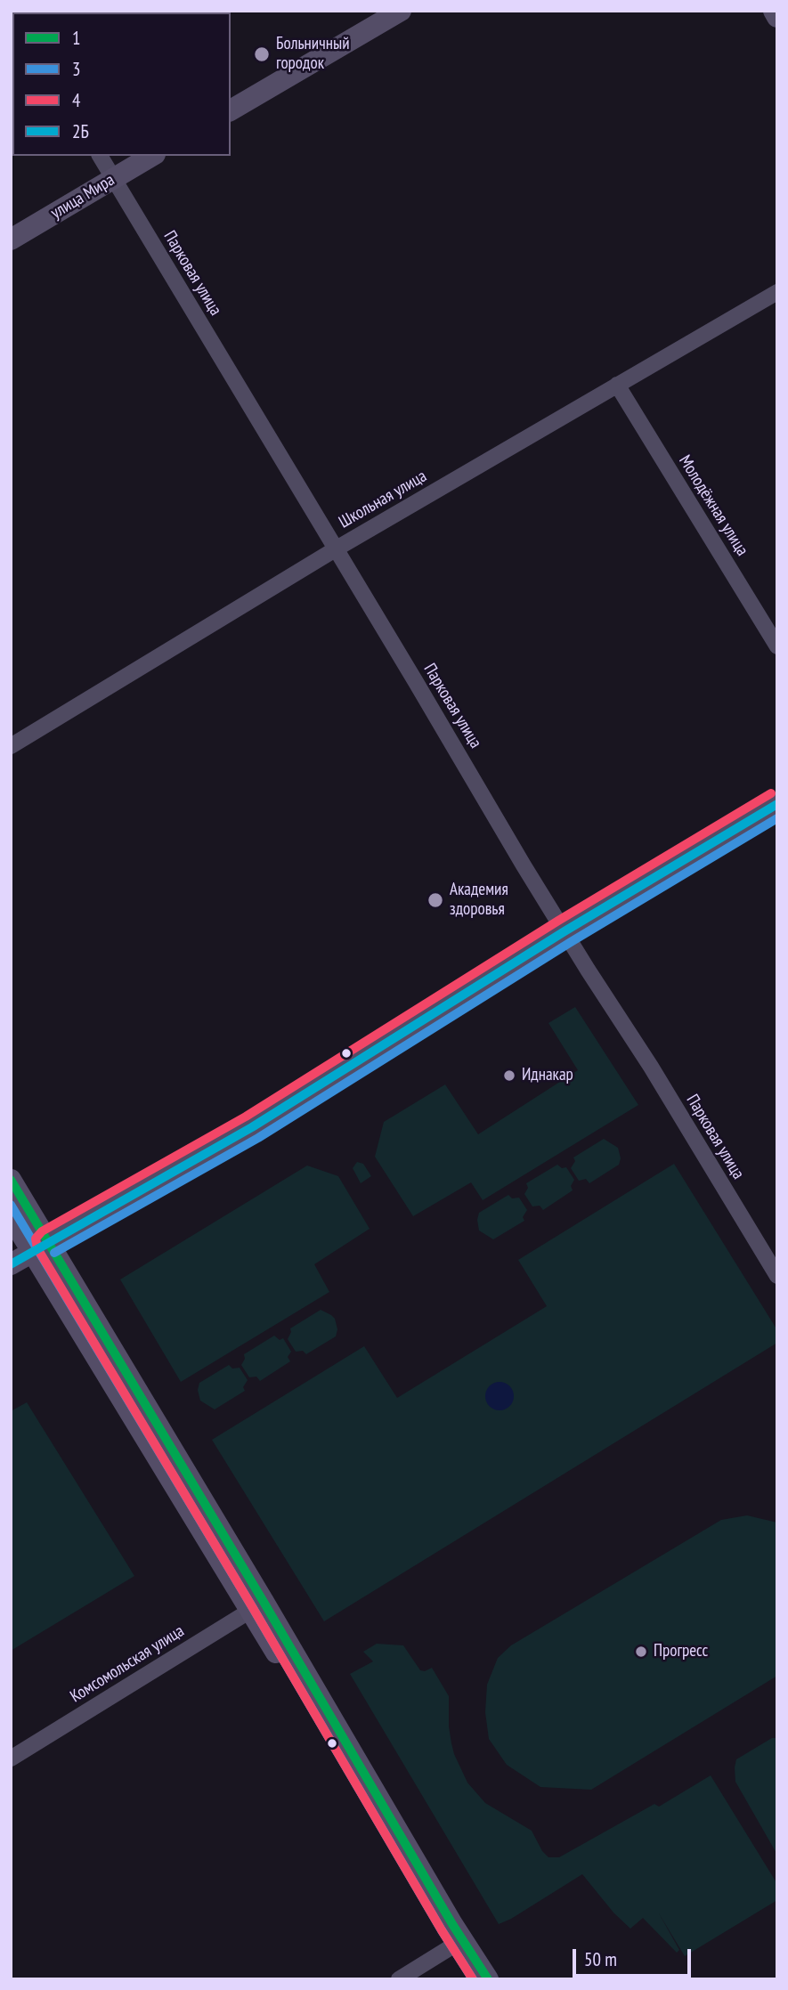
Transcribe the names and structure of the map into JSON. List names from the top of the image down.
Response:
{
  "streets": {
    "street": [
      "улица Мира",
      "Парковая улица",
      "Школьная улица",
      "Молодёжная улица",
      "Комсомольская улица"
    ]
  },
  "crossings": [
    ["улица Мира", "Парковая улица"],
    ["Парковая улица", "Школьная улица"],
    ["Школьная улица", "Молодёжная улица"]
  ],
  "places": [
    "Больничный городок",
    "Академия здоровья",
    "Иднакар",
    "Прогресс"
  ],
  "lines": [
    "transit line 4",
    "transit line 2Б",
    "transit line 3",
    "transit line 1"
  ],
  "legend": [
    "1",
    "3",
    "4",
    "2Б"
  ],
  "scale_bar": "50 m"
}
